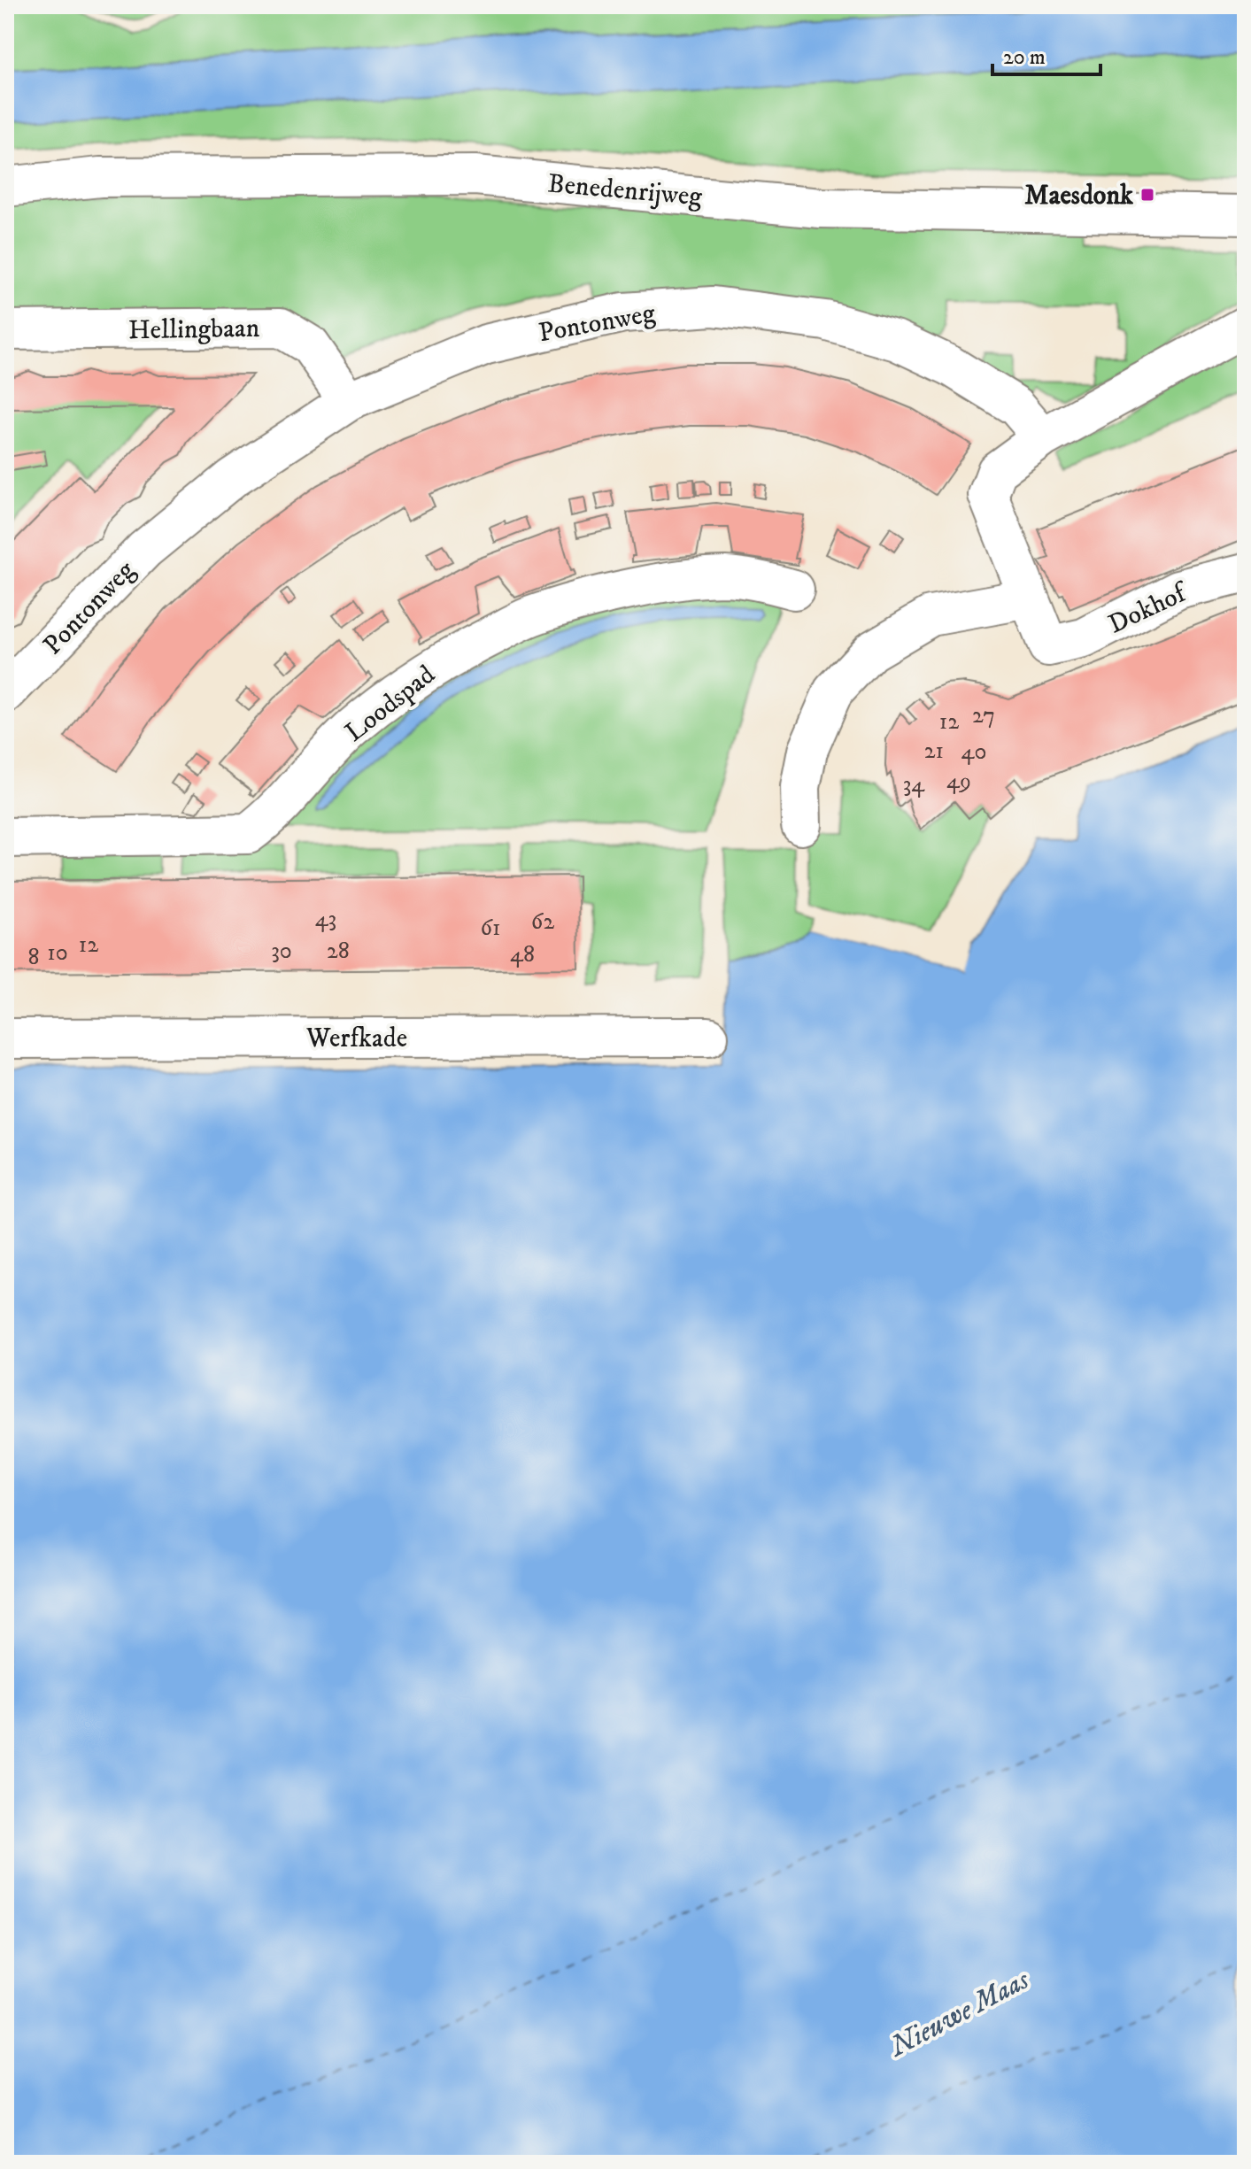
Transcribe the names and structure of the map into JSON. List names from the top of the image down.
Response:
{
  "streets": {
    "street": [
      "Benedenrijweg",
      "Pontonweg",
      "Hellingbaan",
      "Dokhof",
      "Loodspad",
      "Werfkade"
    ]
  },
  "crossings": [
    ["Pontonweg", "Hellingbaan"]
  ],
  "water": ["Nieuwe Maas"],
  "places": {
    "transit": ["Maesdonk"]
  },
  "house_numbers": [
    "27",
    "12",
    "21",
    "40",
    "49",
    "34",
    "43",
    "62",
    "61",
    "12",
    "30",
    "28",
    "10",
    "48",
    "8"
  ],
  "scale_bar": "20 m"
}
